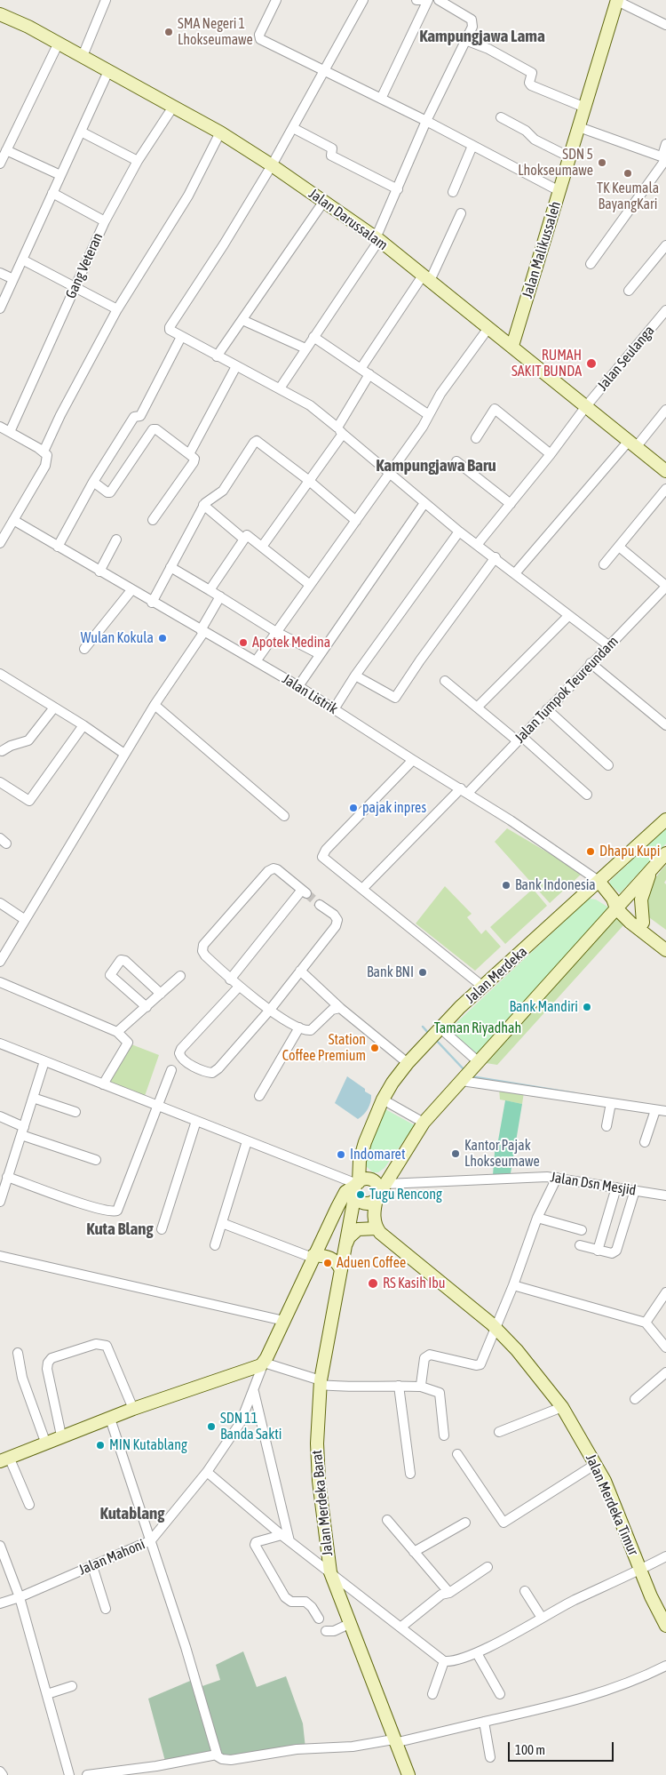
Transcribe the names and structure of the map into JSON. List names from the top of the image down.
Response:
{
  "streets": {
    "main road": [
      "Jalan Darussalam",
      "Jalan Malikussaleh",
      "Jalan Merdeka",
      "Jalan Merdeka Barat",
      "Jalan Merdeka Timur"
    ],
    "street": [
      "Gang Veteran",
      "Jalan Seulanga",
      "Jalan Tumpok Teureundam",
      "Jalan Listrik",
      "Jalan Dsn Mesjid",
      "Jalan Mahoni"
    ]
  },
  "crossings": [
    ["Jalan Darussalam", "Jalan Malikussaleh"],
    ["Jalan Darussalam", "Gang Veteran"],
    ["Jalan Darussalam", "Jalan Seulanga"],
    ["Jalan Tumpok Teureundam", "Jalan Listrik"],
    ["Jalan Listrik", "Jalan Merdeka"],
    ["Jalan Merdeka", "Jalan Merdeka Barat"]
  ],
  "districts": [
    "Kampungjawa Lama",
    "Kampungjawa Baru",
    "Kuta Blang",
    "Kutablang"
  ],
  "parks": ["Taman Riyadhah"],
  "places": [
    "SMA Negeri 1 Lhokseumawe",
    "SDN 5 Lhokseumawe",
    "TK Keumala BayangKari",
    "RUMAH SAKIT BUNDA",
    "Wulan Kokula",
    "Apotek Medina",
    "pajak inpres",
    "Dhapu Kupi",
    "Bank Indonesia",
    "Bank BNI",
    "Bank Mandiri",
    "Station Coffee Premium",
    "Kantor Pajak Lhokseumawe",
    "Indomaret",
    "Tugu Rencong",
    "Aduen Coffee",
    "RS Kasih Ibu",
    "SDN 11 Banda Sakti",
    "MIN Kutablang"
  ],
  "scale_bar": "100 m"
}
